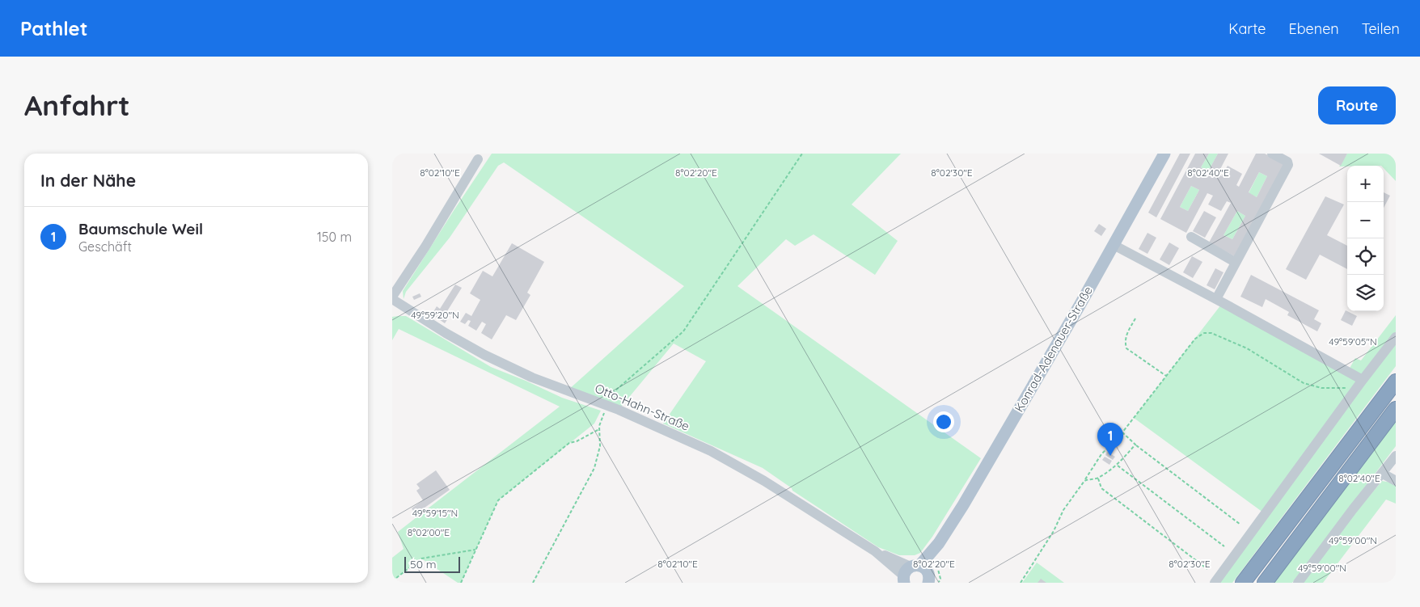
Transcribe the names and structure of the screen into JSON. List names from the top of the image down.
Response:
{
  "streets": {
    "main road": ["Konrad-Adenauer-Straße"],
    "street": ["Otto-Hahn-Straße"]
  },
  "crossings": [
    ["Konrad-Adenauer-Straße", "Otto-Hahn-Straße"]
  ],
  "scale_bar": "50 m",
  "page": {
    "header": "Pathlet",
    "nav": ["Karte", "Ebenen", "Teilen"],
    "buttons": "Route",
    "title": "Anfahrt",
    "heading": "In der Nähe",
    "map_buttons": ["+", "−"],
    "list": [
      {
        "mark": "1",
        "name": "Baumschule Weil",
        "note": "Geschäft",
        "value": "150 m"
      }
    ],
    "pins": "1",
    "scale": "50 m"
  },
  "coordinates": [
    "8°02'10\"E",
    "8°02'20\"E",
    "8°02'30\"E",
    "8°02'40\"E",
    "49°59'20\"N",
    "49°59'05\"N",
    "49°59'15\"N",
    "8°02'00\"E",
    "49°59'00\"N"
  ]
}
